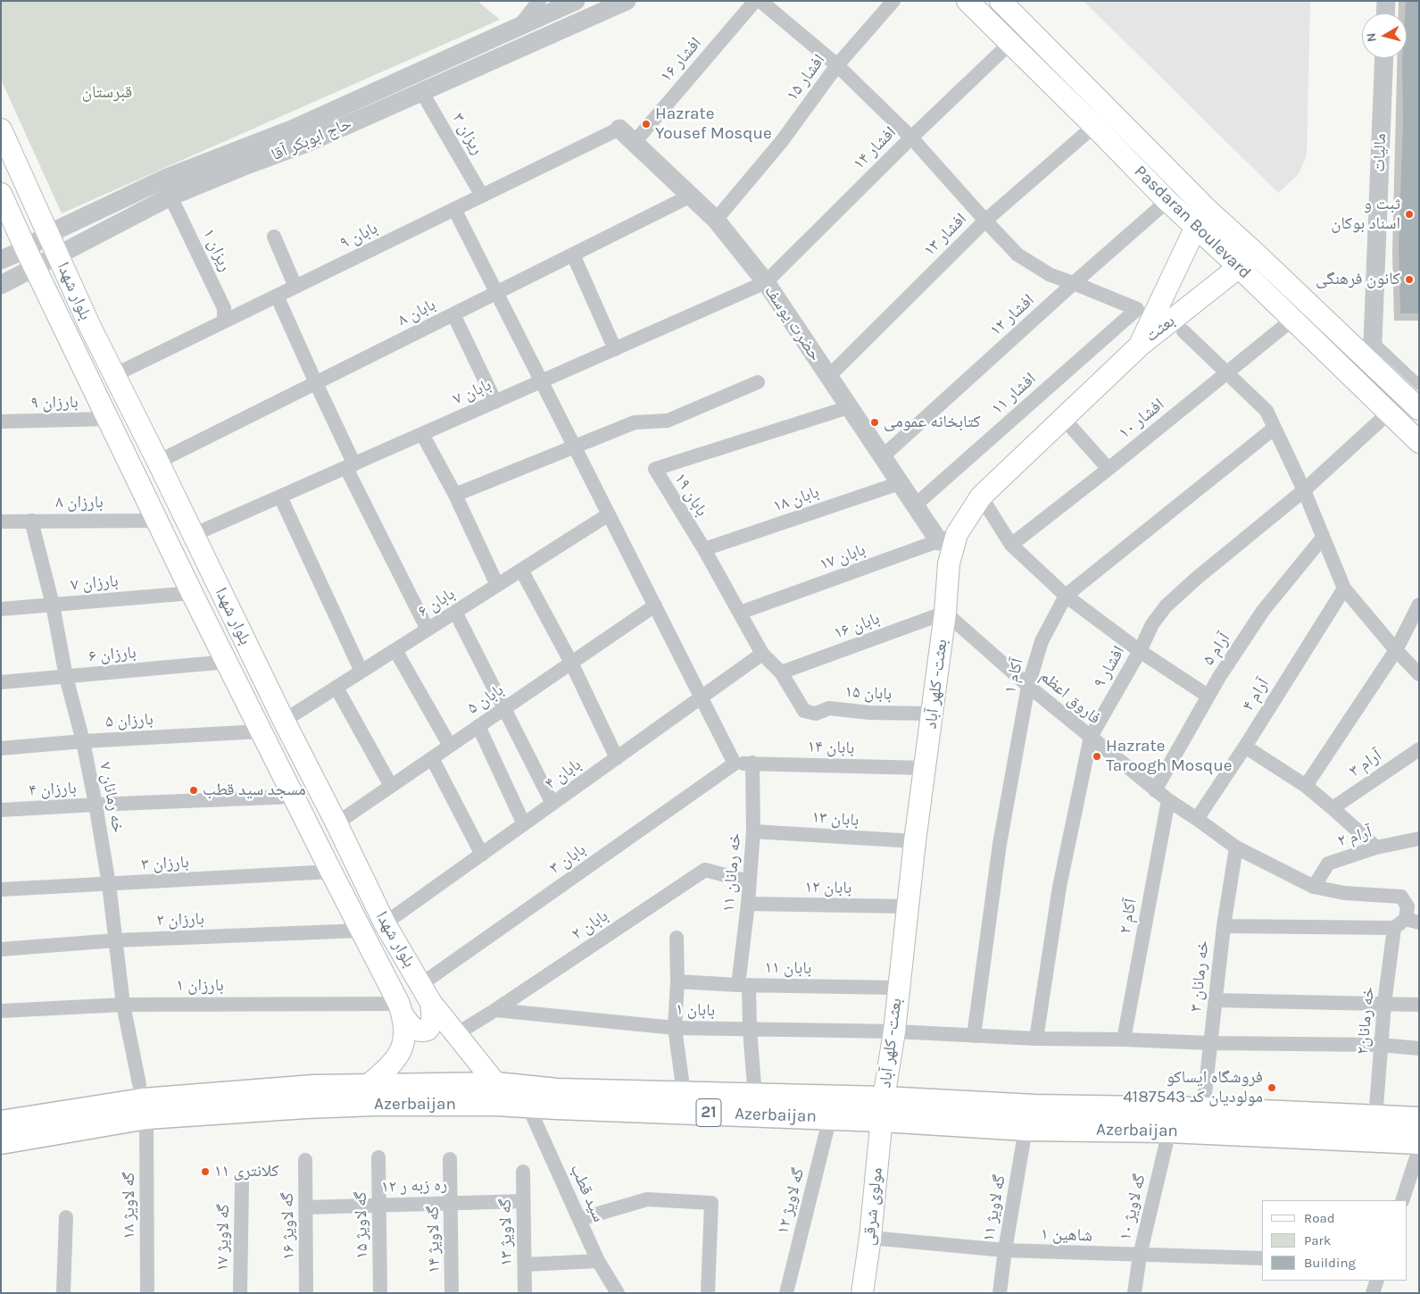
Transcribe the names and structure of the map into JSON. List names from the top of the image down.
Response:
{
  "streets": {
    "main road": [
      "Pasdaran Boulevard",
      "بلوار شهدا",
      "بعثت",
      "بعثت- کلهر آباد",
      "Azerbaijan",
      "21",
      "مولوی شرقی"
    ],
    "street": [
      "افشار ۱۶",
      "افشار ۱۵",
      "۳ ریزان",
      "حاج ابوبکر آقا",
      "افشار ۱۴",
      "مالیات",
      "افشار ۱۳",
      "بابان ۹",
      "ریزان ۱",
      "بابان ۸",
      "افشار ۱۲",
      "حضرت یوسف",
      "بابان ۷",
      "افشار ۱۱",
      "بارزان ۹",
      "افشار ۱۰",
      "بابان ۱۹",
      "بابان ۱۸",
      "بارزان ۸",
      "بابان ۱۷",
      "بارزان ۷",
      "بابان ۶",
      "بابان ۱۶",
      "آرام ۵",
      "بارزان ۶",
      "افشار ۹",
      "آکام ۱",
      "بابان ۱۵",
      "آرام ۴",
      "فاروق اعظم",
      "بابان ۵",
      "بارزان ۵",
      "بابان ۱۴",
      "آرام ۳",
      "بابان ۴",
      "بارزان ۴",
      "خه رمانان ۷",
      "بابان ۱۳",
      "آرام ۲",
      "بابان ۳",
      "بارزان ۳",
      "خه رمانان ۱۱",
      "بابان ۱۲",
      "آکام ۲",
      "بارزان ۲",
      "بابان ۲",
      "بابان ۱۱",
      "خه رمانان ۳",
      "بارزان ۱",
      "بابان ۱",
      "خه رمانان۲",
      "ره زبه ر ۱۲",
      "سید قطب",
      "گه لاویژ ۱۲",
      "گه لاویژ ۱۸",
      "گه لاویژ ۱۰",
      "گه لاویژ ۱۱",
      "گه لاویژ ۱۵",
      "۱۶ گه لاویژ",
      "گه لاویژ ۱۳",
      "شاهین ۱",
      "گه لاویژ ۱۷",
      "گه لاویژ ۱۴"
    ]
  },
  "crossings": [
    ["افشار ۱۶", "حضرت یوسف"],
    ["افشار ۱۵", "حضرت یوسف"],
    ["۳ ریزان", "حاج ابوبکر آقا"],
    ["۳ ریزان", "بابان ۹"],
    ["حاج ابوبکر آقا", "ریزان ۱"],
    ["حاج ابوبکر آقا", "بلوار شهدا"],
    ["افشار ۱۴", "Pasdaran Boulevard"],
    ["افشار ۱۴", "حضرت یوسف"],
    ["افشار ۱۴", "بابان ۷"],
    ["مالیات", "Pasdaran Boulevard"],
    ["Pasdaran Boulevard", "افشار ۱۳"],
    ["Pasdaran Boulevard", "افشار ۱۲"],
    ["Pasdaran Boulevard", "بعثت"],
    ["Pasdaran Boulevard", "افشار ۱۰"],
    ["Pasdaran Boulevard", "افشار ۹"],
    ["افشار ۱۳", "حضرت یوسف"],
    ["بابان ۹", "ریزان ۱"],
    ["بابان ۹", "بلوار شهدا"],
    ["بابان ۹", "حضرت یوسف"],
    ["بلوار شهدا", "بابان ۸"],
    ["بلوار شهدا", "بابان ۷"],
    ["بلوار شهدا", "بارزان ۹"],
    ["بلوار شهدا", "بارزان ۸"],
    ["بلوار شهدا", "بارزان ۷"],
    ["بلوار شهدا", "بابان ۶"],
    ["بلوار شهدا", "بارزان ۶"],
    ["بلوار شهدا", "بابان ۵"],
    ["بلوار شهدا", "بارزان ۵"],
    ["بلوار شهدا", "بابان ۴"],
    ["بلوار شهدا", "بارزان ۴"],
    ["بلوار شهدا", "بابان ۳"],
    ["بلوار شهدا", "بارزان ۳"],
    ["بلوار شهدا", "بارزان ۲"],
    ["بلوار شهدا", "بابان ۲"],
    ["بلوار شهدا", "بارزان ۱"],
    ["بلوار شهدا", "Azerbaijan"],
    ["بابان ۸", "حضرت یوسف"],
    ["افشار ۱۲", "حضرت یوسف"],
    ["افشار ۱۲", "افشار ۱۱"],
    ["حضرت یوسف", "بابان ۷"],
    ["حضرت یوسف", "افشار ۱۱"],
    ["حضرت یوسف", "بابان ۱۹"],
    ["حضرت یوسف", "بابان ۱۸"],
    ["حضرت یوسف", "بابان ۱۷"],
    ["حضرت یوسف", "بعثت- کلهر آباد"],
    ["بعثت", "بعثت- کلهر آباد"],
    ["بابان ۱۹", "بابان ۱۸"],
    ["بابان ۱۹", "بابان ۱۷"],
    ["بابان ۱۹", "بابان ۱۶"],
    ["بابان ۱۹", "بابان ۱۵"],
    ["بابان ۱۹", "بابان ۴"],
    ["بارزان ۸", "خه رمانان ۷"],
    ["بابان ۱۷", "بعثت- کلهر آباد"],
    ["بارزان ۷", "خه رمانان ۷"],
    ["بابان ۱۶", "بعثت- کلهر آباد"],
    ["بابان ۱۶", "فاروق اعظم"],
    ["آرام ۵", "فاروق اعظم"],
    ["بارزان ۶", "خه رمانان ۷"],
    ["افشار ۹", "فاروق اعظم"],
    ["افشار ۹", "بابان ۱"],
    ["آکام ۱", "فاروق اعظم"],
    ["آکام ۱", "بابان ۱"],
    ["بعثت- کلهر آباد", "بابان ۱۵"],
    ["بعثت- کلهر آباد", "فاروق اعظم"],
    ["بعثت- کلهر آباد", "بابان ۱۴"],
    ["بعثت- کلهر آباد", "بابان ۱۳"],
    ["بعثت- کلهر آباد", "بابان ۱۲"],
    ["بعثت- کلهر آباد", "بابان ۱۱"],
    ["بعثت- کلهر آباد", "بابان ۱"],
    ["بعثت- کلهر آباد", "Azerbaijan"],
    ["بعثت- کلهر آباد", "مولوی شرقی"],
    ["آرام ۴", "فاروق اعظم"],
    ["فاروق اعظم", "آرام ۲"],
    ["فاروق اعظم", "آکام ۲"],
    ["فاروق اعظم", "خه رمانان ۳"],
    ["فاروق اعظم", "خه رمانان۲"],
    ["بارزان ۵", "خه رمانان ۷"],
    ["بابان ۱۴", "بابان ۳"],
    ["بابان ۱۴", "خه رمانان ۱۱"],
    ["بارزان ۴", "خه رمانان ۷"],
    ["خه رمانان ۷", "بارزان ۳"],
    ["خه رمانان ۷", "بارزان ۲"],
    ["خه رمانان ۷", "بارزان ۱"],
    ["بابان ۱۳", "خه رمانان ۱۱"],
    ["آرام ۲", "خه رمانان۲"],
    ["خه رمانان ۱۱", "بابان ۱۲"],
    ["خه رمانان ۱۱", "بابان ۲"],
    ["خه رمانان ۱۱", "بابان ۱۱"],
    ["خه رمانان ۱۱", "بابان ۱"],
    ["خه رمانان ۱۱", "Azerbaijan"],
    ["آکام ۲", "بابان ۱"],
    ["بابان ۲", "بابان ۱"],
    ["خه رمانان ۳", "بابان ۱"],
    ["خه رمانان ۳", "Azerbaijan"],
    ["بابان ۱", "خه رمانان۲"],
    ["خه رمانان۲", "Azerbaijan"],
    ["Azerbaijan", "سید قطب"],
    ["Azerbaijan", "گه لاویژ ۱۲"],
    ["Azerbaijan", "گه لاویژ ۱۸"],
    ["Azerbaijan", "مولوی شرقی"],
    ["Azerbaijan", "گه لاویژ ۱۰"],
    ["Azerbaijan", "گه لاویژ ۱۱"],
    ["ره زبه ر ۱۲", "گه لاویژ ۱۵"],
    ["ره زبه ر ۱۲", "۱۶ گه لاویژ"],
    ["ره زبه ر ۱۲", "گه لاویژ ۱۳"],
    ["ره زبه ر ۱۲", "گه لاویژ ۱۴"],
    ["مولوی شرقی", "شاهین ۱"],
    ["گه لاویژ ۱۰", "شاهین ۱"],
    ["گه لاویژ ۱۱", "شاهین ۱"]
  ],
  "parks": ["قبرستان"],
  "places": [
    "Hazrate Yousef Mosque",
    "ثبت و اسناد بوکان",
    "کانون فرهنگی",
    "کتابخانه عمومی",
    "Hazrate Taroogh Mosque",
    "مسجد سید قطب",
    "فروشگاە ایساکو مولودیان کد 4187543",
    "کلانتری ۱۱"
  ],
  "legend": ["Road", "Park", "Building"],
  "north": "left"
}
